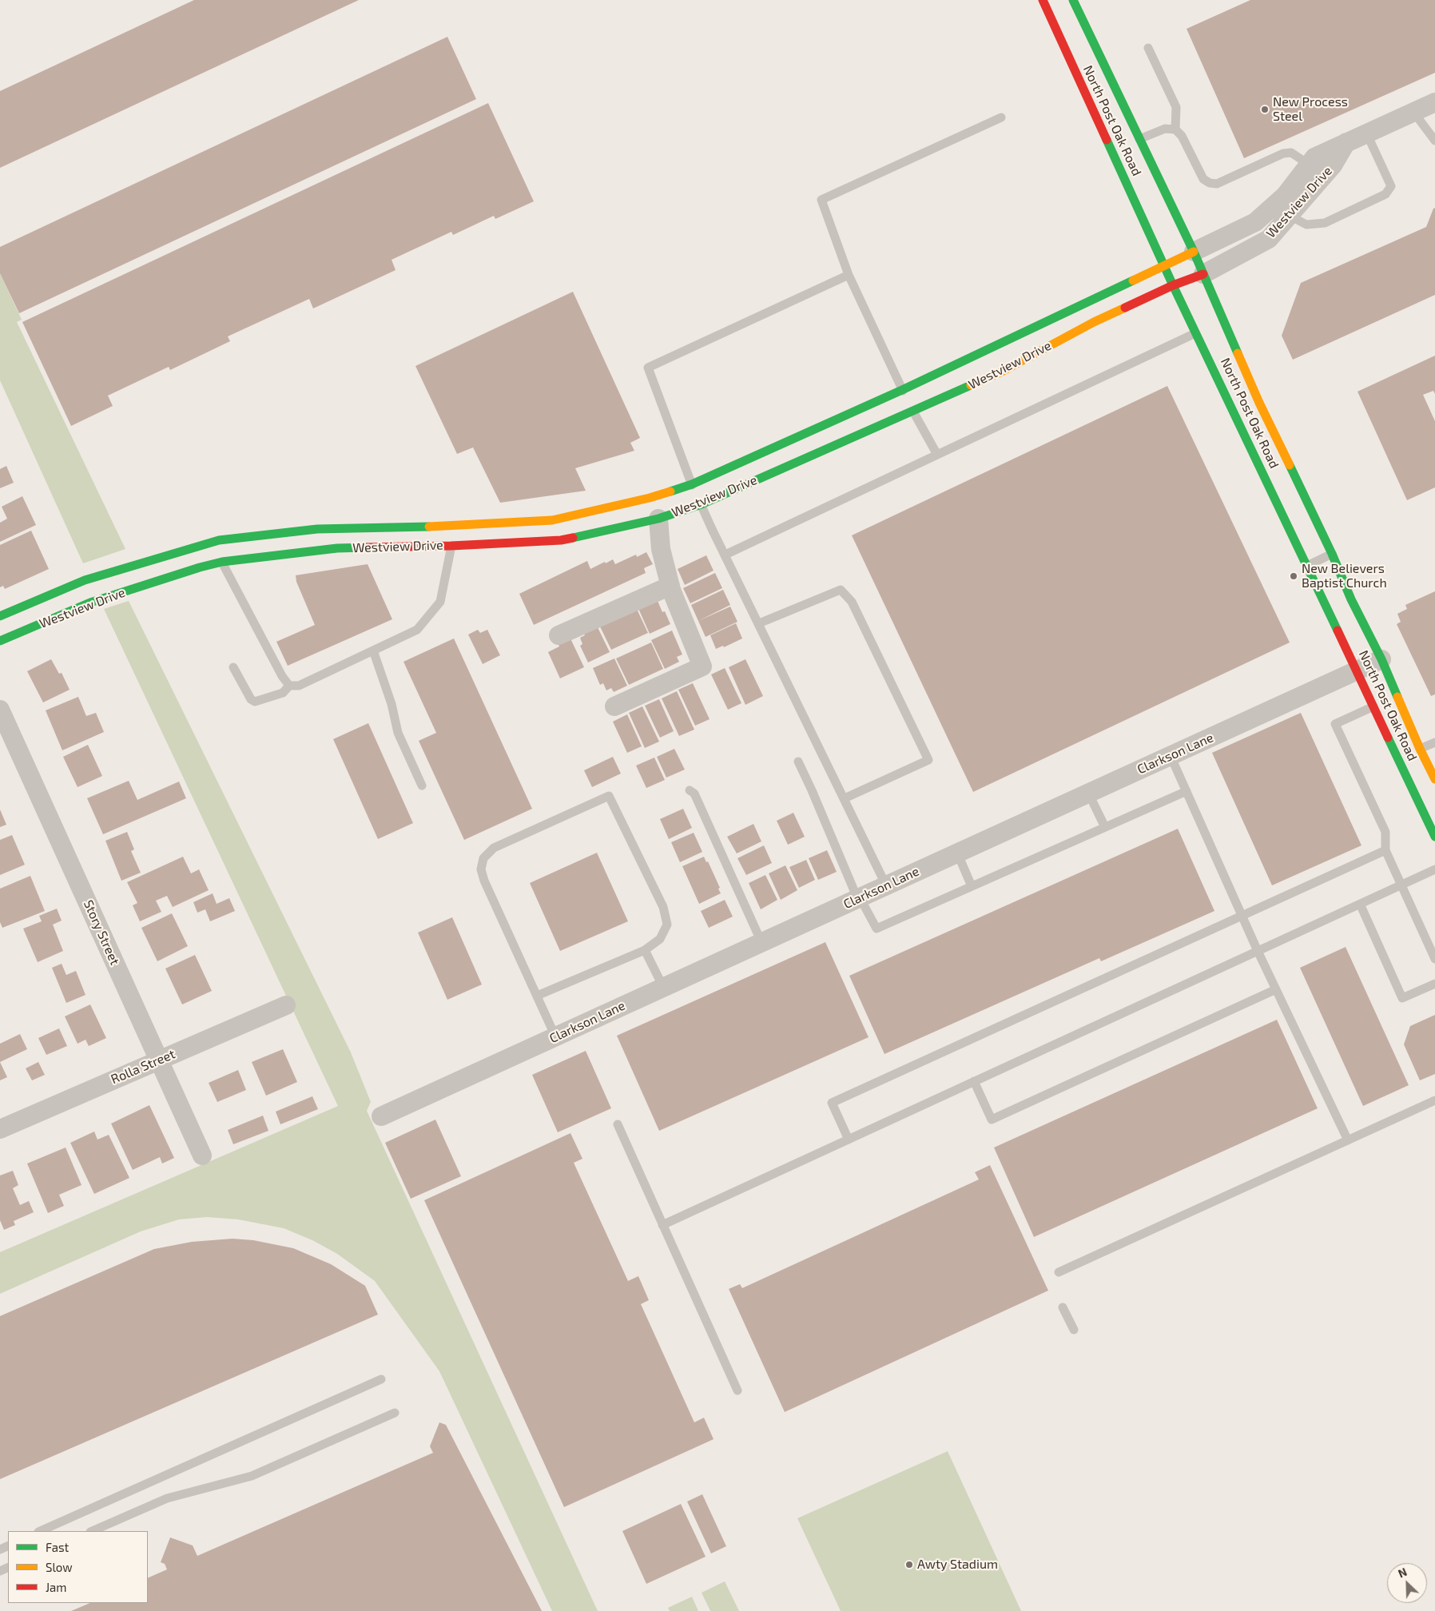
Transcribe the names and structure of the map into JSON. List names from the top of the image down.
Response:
{
  "streets": {
    "main road": ["North Post Oak Road", "Westview Drive"],
    "street": ["Clarkson Lane", "Story Street", "Rolla Street"]
  },
  "crossings": [
    ["North Post Oak Road", "Westview Drive"],
    ["North Post Oak Road", "Clarkson Lane"],
    ["Story Street", "Rolla Street"]
  ],
  "places": ["New Process Steel", "New Believers Baptist Church", "Awty Stadium"],
  "legend": ["Fast", "Slow", "Jam"],
  "north": "top left"
}
